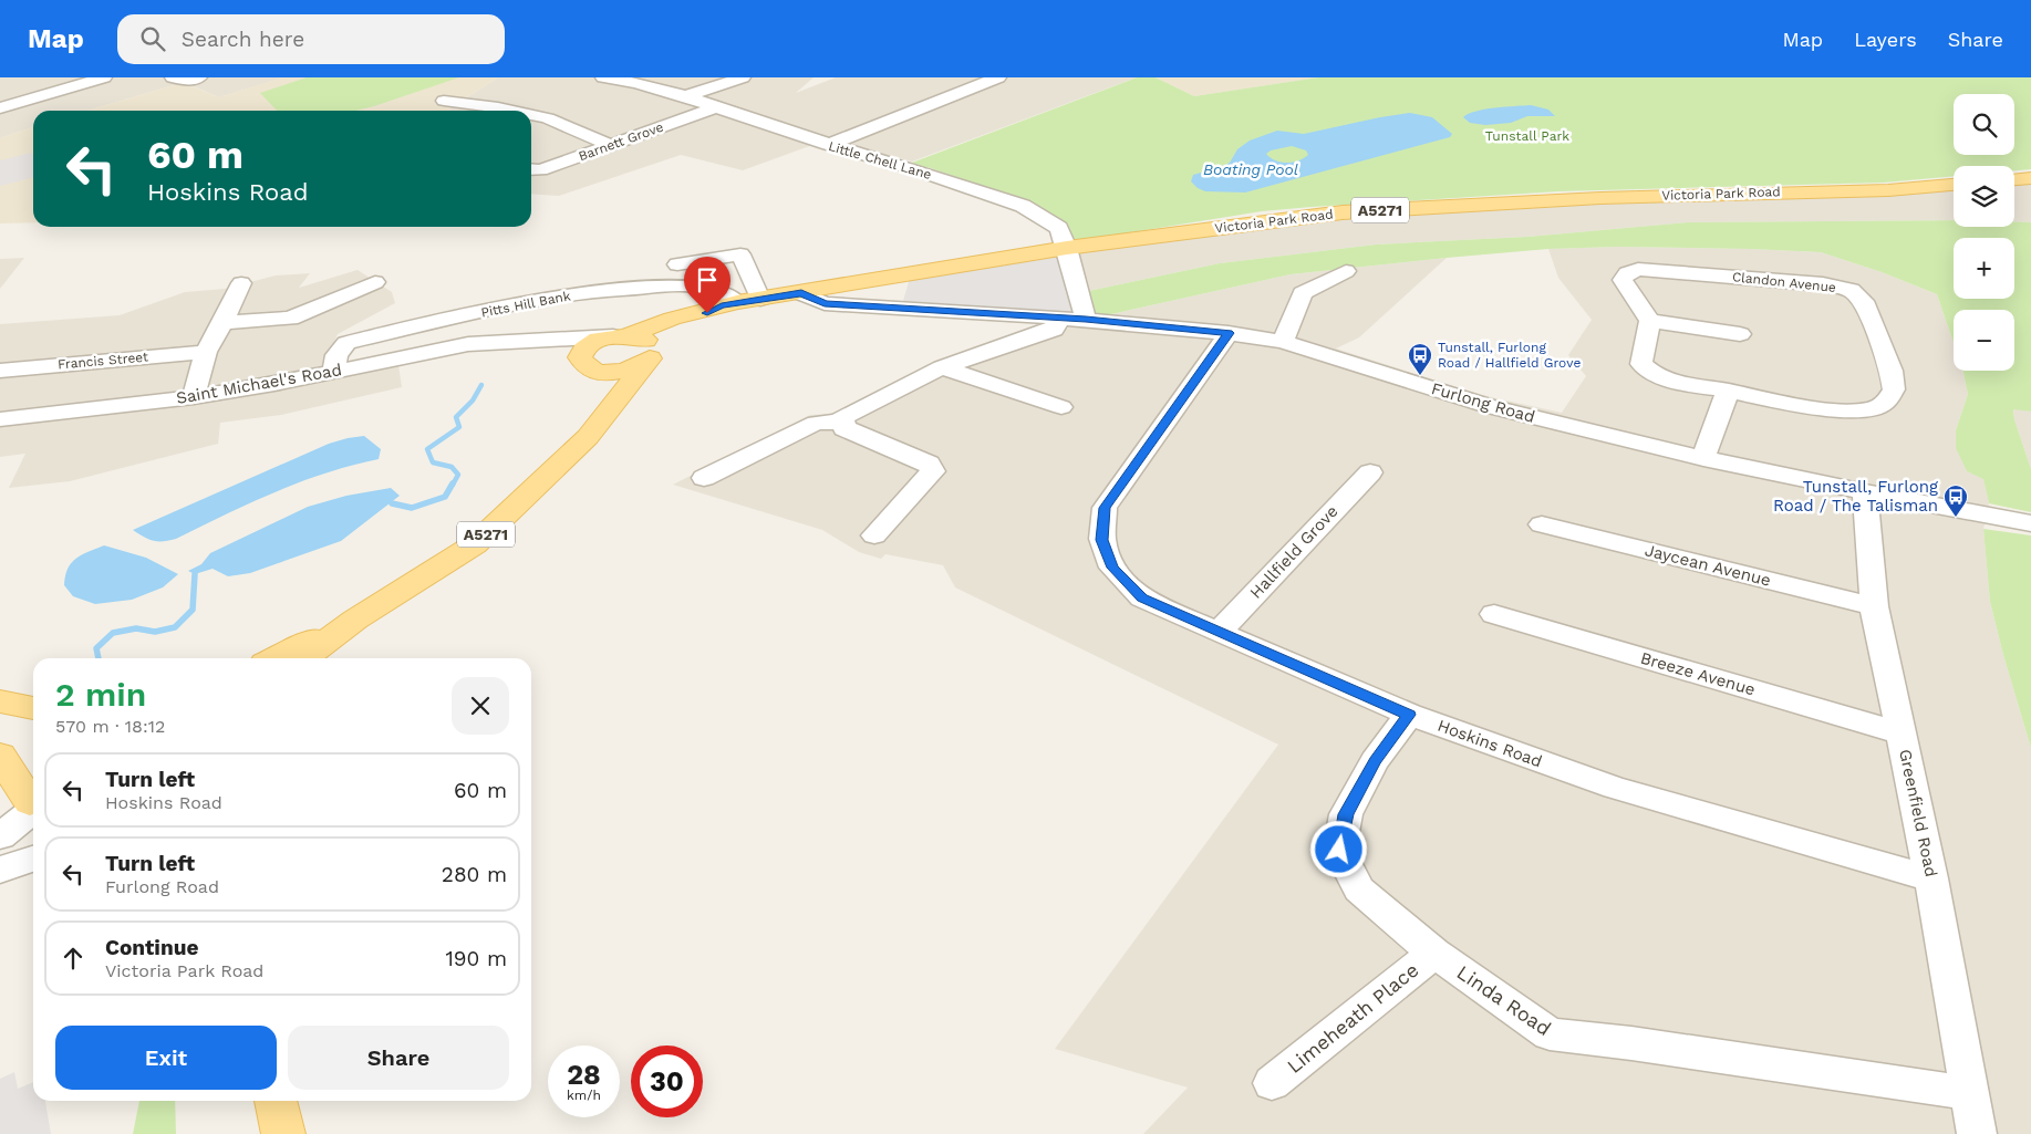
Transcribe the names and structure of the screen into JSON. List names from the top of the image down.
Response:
{
  "streets": {
    "main road": ["Victoria Park Road", "A5271"],
    "street": [
      "Barnett Grove",
      "Little Chell Lane",
      "Clandon Avenue",
      "Pitts Hill Bank",
      "Francis Street",
      "Saint Michael's Road",
      "Furlong Road",
      "Hallfield Grove",
      "Jaycean Avenue",
      "Breeze Avenue",
      "Hoskins Road",
      "Greenfield Road",
      "Linda Road",
      "Limeheath Place"
    ]
  },
  "crossings": [
    ["Barnett Grove", "Little Chell Lane"],
    ["Little Chell Lane", "Victoria Park Road"],
    ["Little Chell Lane", "Furlong Road"],
    ["Victoria Park Road", "A5271"],
    ["Victoria Park Road", "Pitts Hill Bank"],
    ["Victoria Park Road", "Saint Michael's Road"],
    ["Victoria Park Road", "Furlong Road"],
    ["Pitts Hill Bank", "Saint Michael's Road"],
    ["Furlong Road", "Hoskins Road"],
    ["Furlong Road", "Greenfield Road"],
    ["Hallfield Grove", "Hoskins Road"],
    ["Jaycean Avenue", "Greenfield Road"],
    ["Breeze Avenue", "Greenfield Road"],
    ["Hoskins Road", "Greenfield Road"],
    ["Hoskins Road", "Linda Road"],
    ["Greenfield Road", "Linda Road"],
    ["Linda Road", "Limeheath Place"]
  ],
  "water": ["Boating Pool"],
  "parks": ["Tunstall Park"],
  "places": {
    "bus stop": ["Tunstall, Furlong Road / Hallfield Grove", "Tunstall, Furlong Road / The Talisman"]
  },
  "page": {
    "header": "Map",
    "search": "Search here",
    "nav": ["Map", "Layers", "Share"],
    "map_buttons": ["+", "−"],
    "turn": ["60 m", "Hoskins Road"],
    "heading": ["2 min", "570 m · 18:12"],
    "list": [
      {
        "name": "Turn left",
        "note": "Hoskins Road",
        "value": "60 m"
      },
      {
        "name": "Turn left",
        "note": "Furlong Road",
        "value": "280 m"
      },
      {
        "name": "Continue",
        "note": "Victoria Park Road",
        "value": "190 m"
      }
    ],
    "buttons": ["Exit", "Share"],
    "speed": "28 km/h",
    "limit": "30"
  }
}
